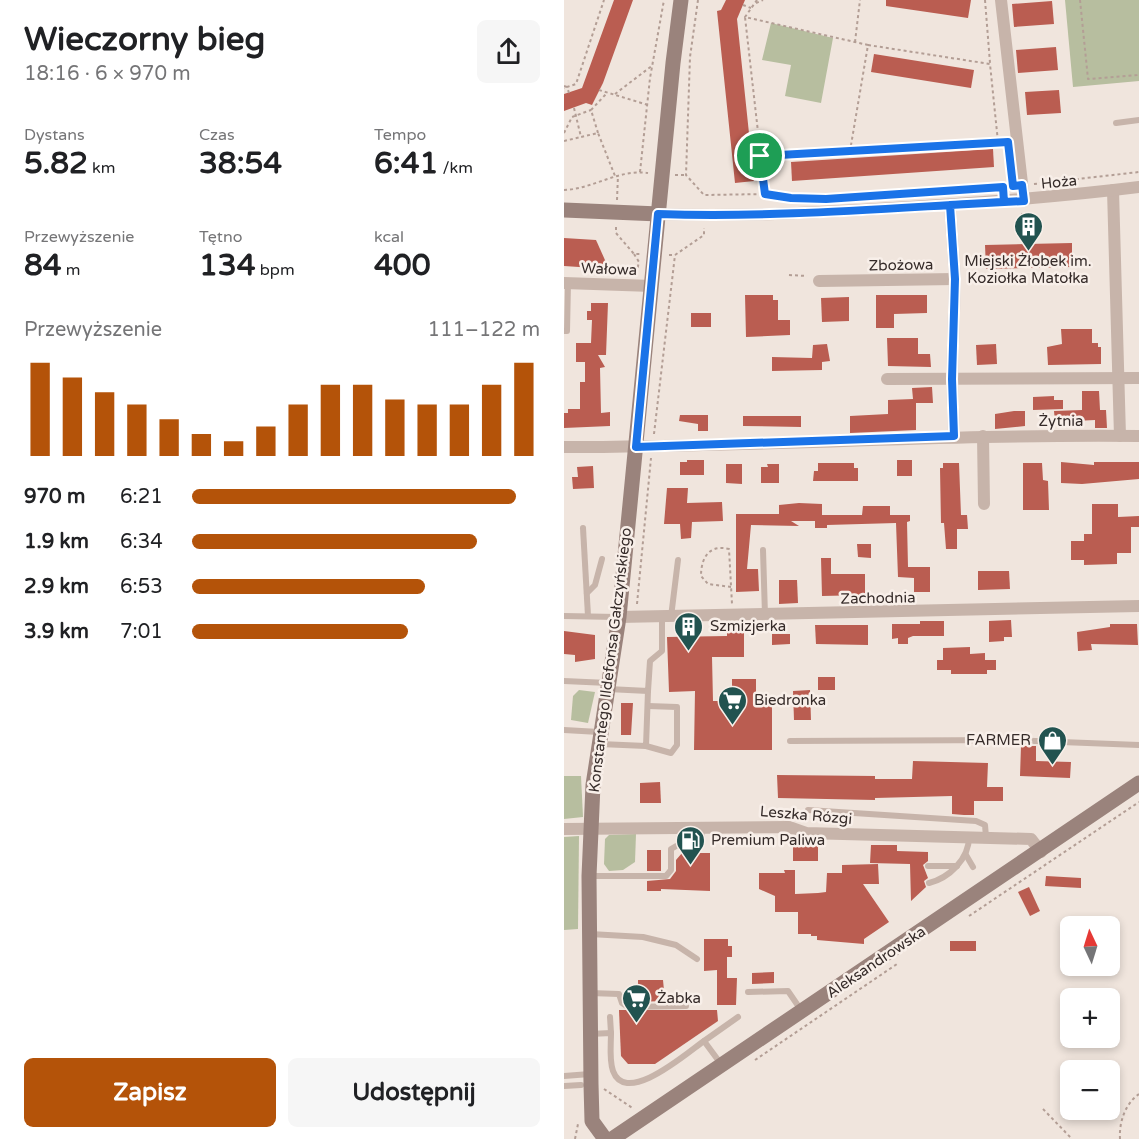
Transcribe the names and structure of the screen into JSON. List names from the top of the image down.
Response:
{
  "streets": {
    "street": [
      "Hoża",
      "Zbożowa",
      "Wałowa",
      "Żytnia",
      "Zachodnia",
      "Konstantego Ildefonsa Gałczyńskiego",
      "Leszka Rózgi",
      "Aleksandrowska"
    ]
  },
  "crossings": [
    ["Hoża", "Konstantego Ildefonsa Gałczyńskiego"],
    ["Zbożowa", "Żytnia"],
    ["Wałowa", "Konstantego Ildefonsa Gałczyńskiego"],
    ["Żytnia", "Konstantego Ildefonsa Gałczyńskiego"],
    ["Zachodnia", "Konstantego Ildefonsa Gałczyńskiego"],
    ["Konstantego Ildefonsa Gałczyńskiego", "Leszka Rózgi"],
    ["Leszka Rózgi", "Aleksandrowska"]
  ],
  "places": {
    "building": ["Miejski Żłobek im. Koziołka Matołka", "Szmizjerka"],
    "supermarket": ["Biedronka", "Żabka"],
    "shop": ["FARMER"],
    "fuel station": ["Premium Paliwa"]
  },
  "north": "top",
  "page": {
    "heading": ["Wieczorny bieg", "18:16 · 6 × 970 m"],
    "stats": [
      ["Dystans", "5.82 km"],
      ["Czas", "38:54"],
      ["Tempo", "6:41 /km"],
      ["Przewyższenie", "84 m"],
      ["Tętno", "134 bpm"],
      ["kcal", "400"]
    ],
    "chart": ["Przewyższenie", "111–122 m"],
    "list": [
      {
        "name": "970 m",
        "note": "6:21"
      },
      {
        "name": "1.9 km",
        "note": "6:34"
      },
      {
        "name": "2.9 km",
        "note": "6:53"
      },
      {
        "name": "3.9 km",
        "note": "7:01"
      }
    ],
    "map_buttons": ["+", "−"],
    "buttons": ["Zapisz", "Udostępnij"]
  }
}
